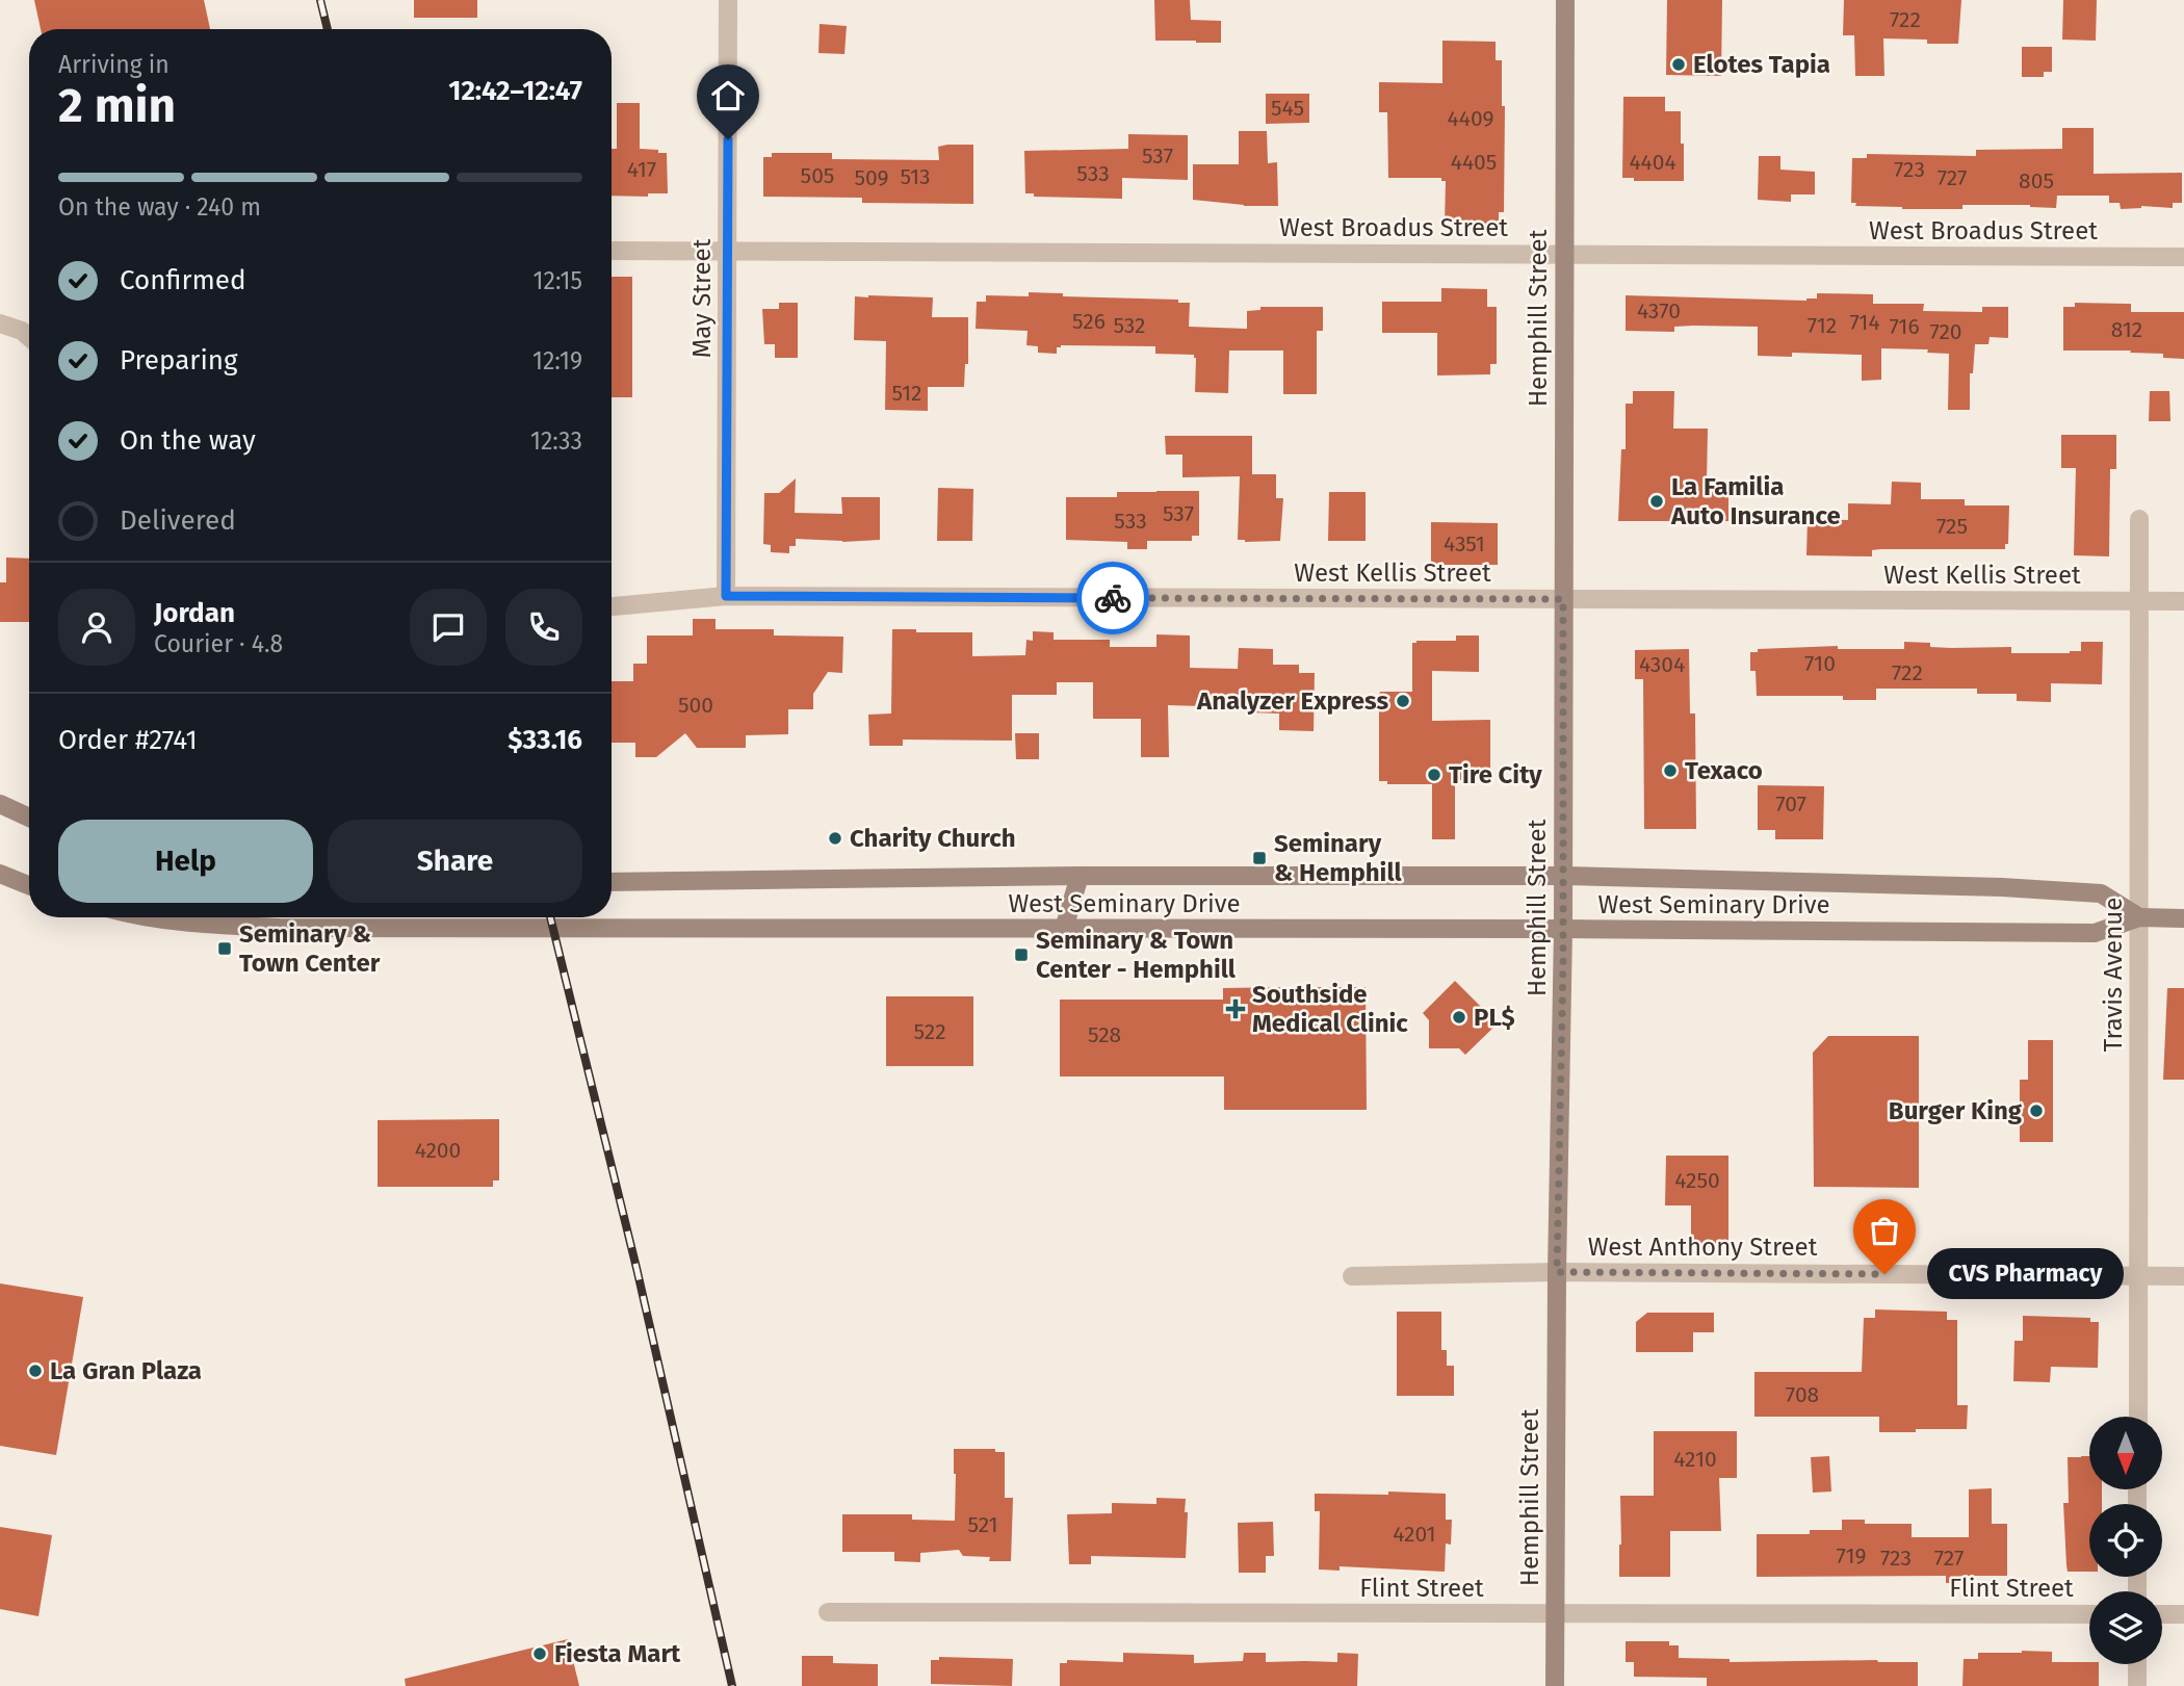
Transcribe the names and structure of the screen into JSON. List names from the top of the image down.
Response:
{
  "streets": {
    "main road": ["Hemphill Street", "West Seminary Drive"],
    "street": [
      "West Broadus Street",
      "May Street",
      "West Kellis Street",
      "Travis Avenue",
      "West Anthony Street",
      "Flint Street"
    ]
  },
  "crossings": [
    ["West Broadus Street", "May Street"],
    ["West Broadus Street", "Hemphill Street"],
    ["May Street", "West Kellis Street"],
    ["Hemphill Street", "West Kellis Street"],
    ["Hemphill Street", "West Seminary Drive"],
    ["Hemphill Street", "West Anthony Street"],
    ["Hemphill Street", "Flint Street"],
    ["West Kellis Street", "Travis Avenue"],
    ["West Seminary Drive", "Travis Avenue"],
    ["Travis Avenue", "West Anthony Street"]
  ],
  "places": {
    "other": [
      "Elotes Tapia",
      "La Familia Auto Insurance",
      "Analyzer Express",
      "Texaco",
      "Tire City",
      "Charity Church",
      "PL$",
      "Burger King",
      "CVS Pharmacy",
      "La Gran Plaza",
      "Fiesta Mart"
    ],
    "transit": ["Seminary & Hemphill", "Seminary & Town Center", "Seminary & Town Center - Hemphill"],
    "health": ["Southside Medical Clinic"]
  },
  "house_numbers": [
    "722",
    "545",
    "4409",
    "537",
    "4405",
    "4404",
    "417",
    "723",
    "533",
    "505",
    "513",
    "509",
    "727",
    "805",
    "4370",
    "526",
    "714",
    "532",
    "712",
    "716",
    "812",
    "720",
    "512",
    "537",
    "533",
    "725",
    "4351",
    "710",
    "4304",
    "722",
    "500",
    "707",
    "522",
    "528",
    "4200",
    "4250",
    "708",
    "4210",
    "521",
    "4201",
    "719",
    "723",
    "727"
  ],
  "north": "bottom",
  "page": {
    "heading": ["2 min", "Arriving in", "12:42–12:47"],
    "panel": [
      "Jordan",
      "Courier · 4.8",
      "Order #2741",
      "$33.16"
    ],
    "bar": "On the way · 240 m",
    "list": [
      ["Confirmed", "12:15"],
      ["Preparing", "12:19"],
      ["On the way", "12:33"],
      "Delivered"
    ],
    "buttons": ["Help", "Share"],
    "bubble": "CVS Pharmacy"
  }
}
